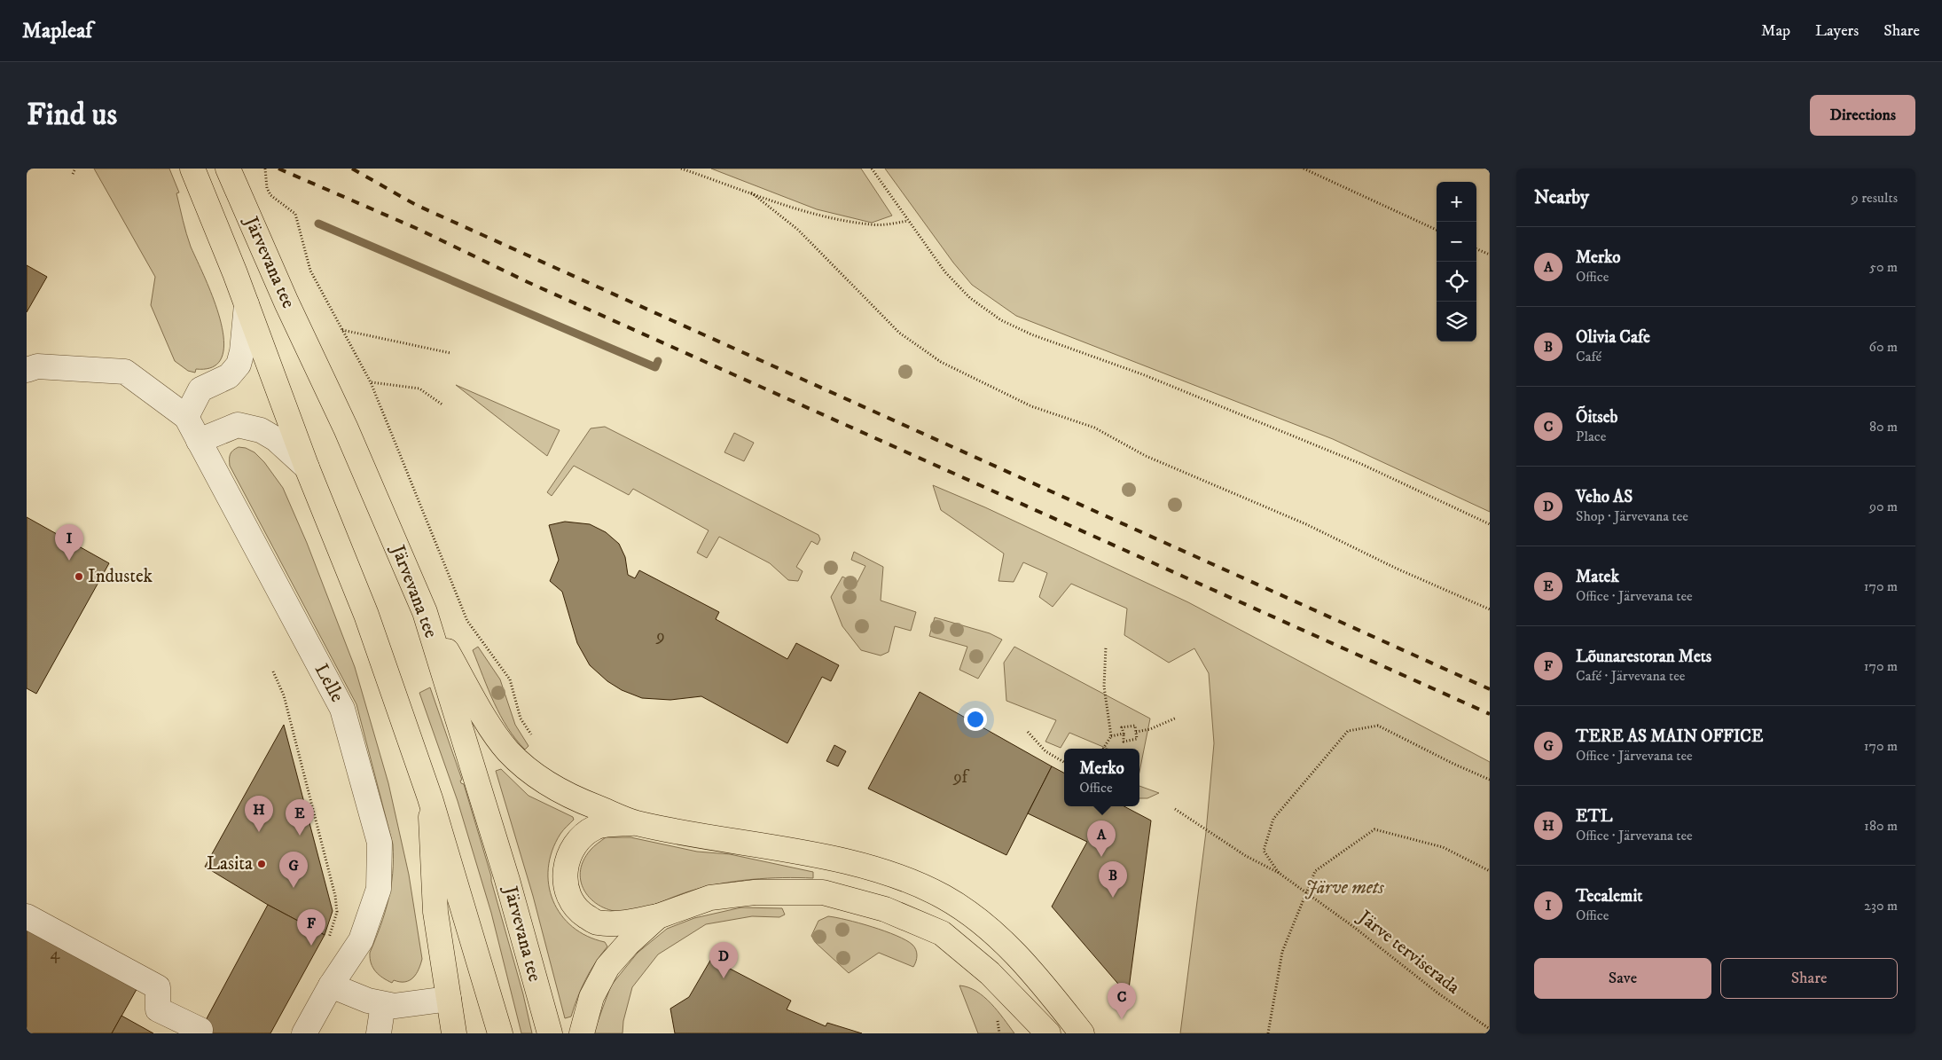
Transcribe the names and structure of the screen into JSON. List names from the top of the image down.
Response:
{
  "streets": {
    "main road": ["Järvevana tee"],
    "lane": ["Lelle"],
    "path": ["Järve terviserada"]
  },
  "parks": ["Järve mets"],
  "places": ["Industek", "Lasita"],
  "house_numbers": ["9", "9f", "4"],
  "page": {
    "header": "Mapleaf",
    "nav": ["Map", "Layers", "Share"],
    "buttons": [
      "Directions",
      ["Save", "Share"]
    ],
    "title": "Find us",
    "heading": ["Nearby", "9 results"],
    "map_buttons": ["+", "−"],
    "list": [
      {
        "mark": "A",
        "name": "Merko",
        "note": "Office",
        "value": "50 m"
      },
      {
        "mark": "B",
        "name": "Olivia Cafe",
        "note": "Café",
        "value": "60 m"
      },
      {
        "mark": "C",
        "name": "Õitseb",
        "note": "Place",
        "value": "80 m"
      },
      {
        "mark": "D",
        "name": "Veho AS",
        "note": "Shop · Järvevana tee",
        "value": "90 m"
      },
      {
        "mark": "E",
        "name": "Matek",
        "note": "Office · Järvevana tee",
        "value": "170 m"
      },
      {
        "mark": "F",
        "name": "Lõunarestoran Mets",
        "note": "Café · Järvevana tee",
        "value": "170 m"
      },
      {
        "mark": "G",
        "name": "TERE AS MAIN OFFICE",
        "note": "Office · Järvevana tee",
        "value": "170 m"
      },
      {
        "mark": "H",
        "name": "ETL",
        "note": "Office · Järvevana tee",
        "value": "180 m"
      },
      {
        "mark": "I",
        "name": "Tecalemit",
        "note": "Office",
        "value": "230 m"
      }
    ],
    "pins": [
      "I",
      "H",
      "E",
      "A",
      "G",
      "B",
      "F",
      "D",
      "C"
    ],
    "popup": ["Merko", "Office"]
  }
}
